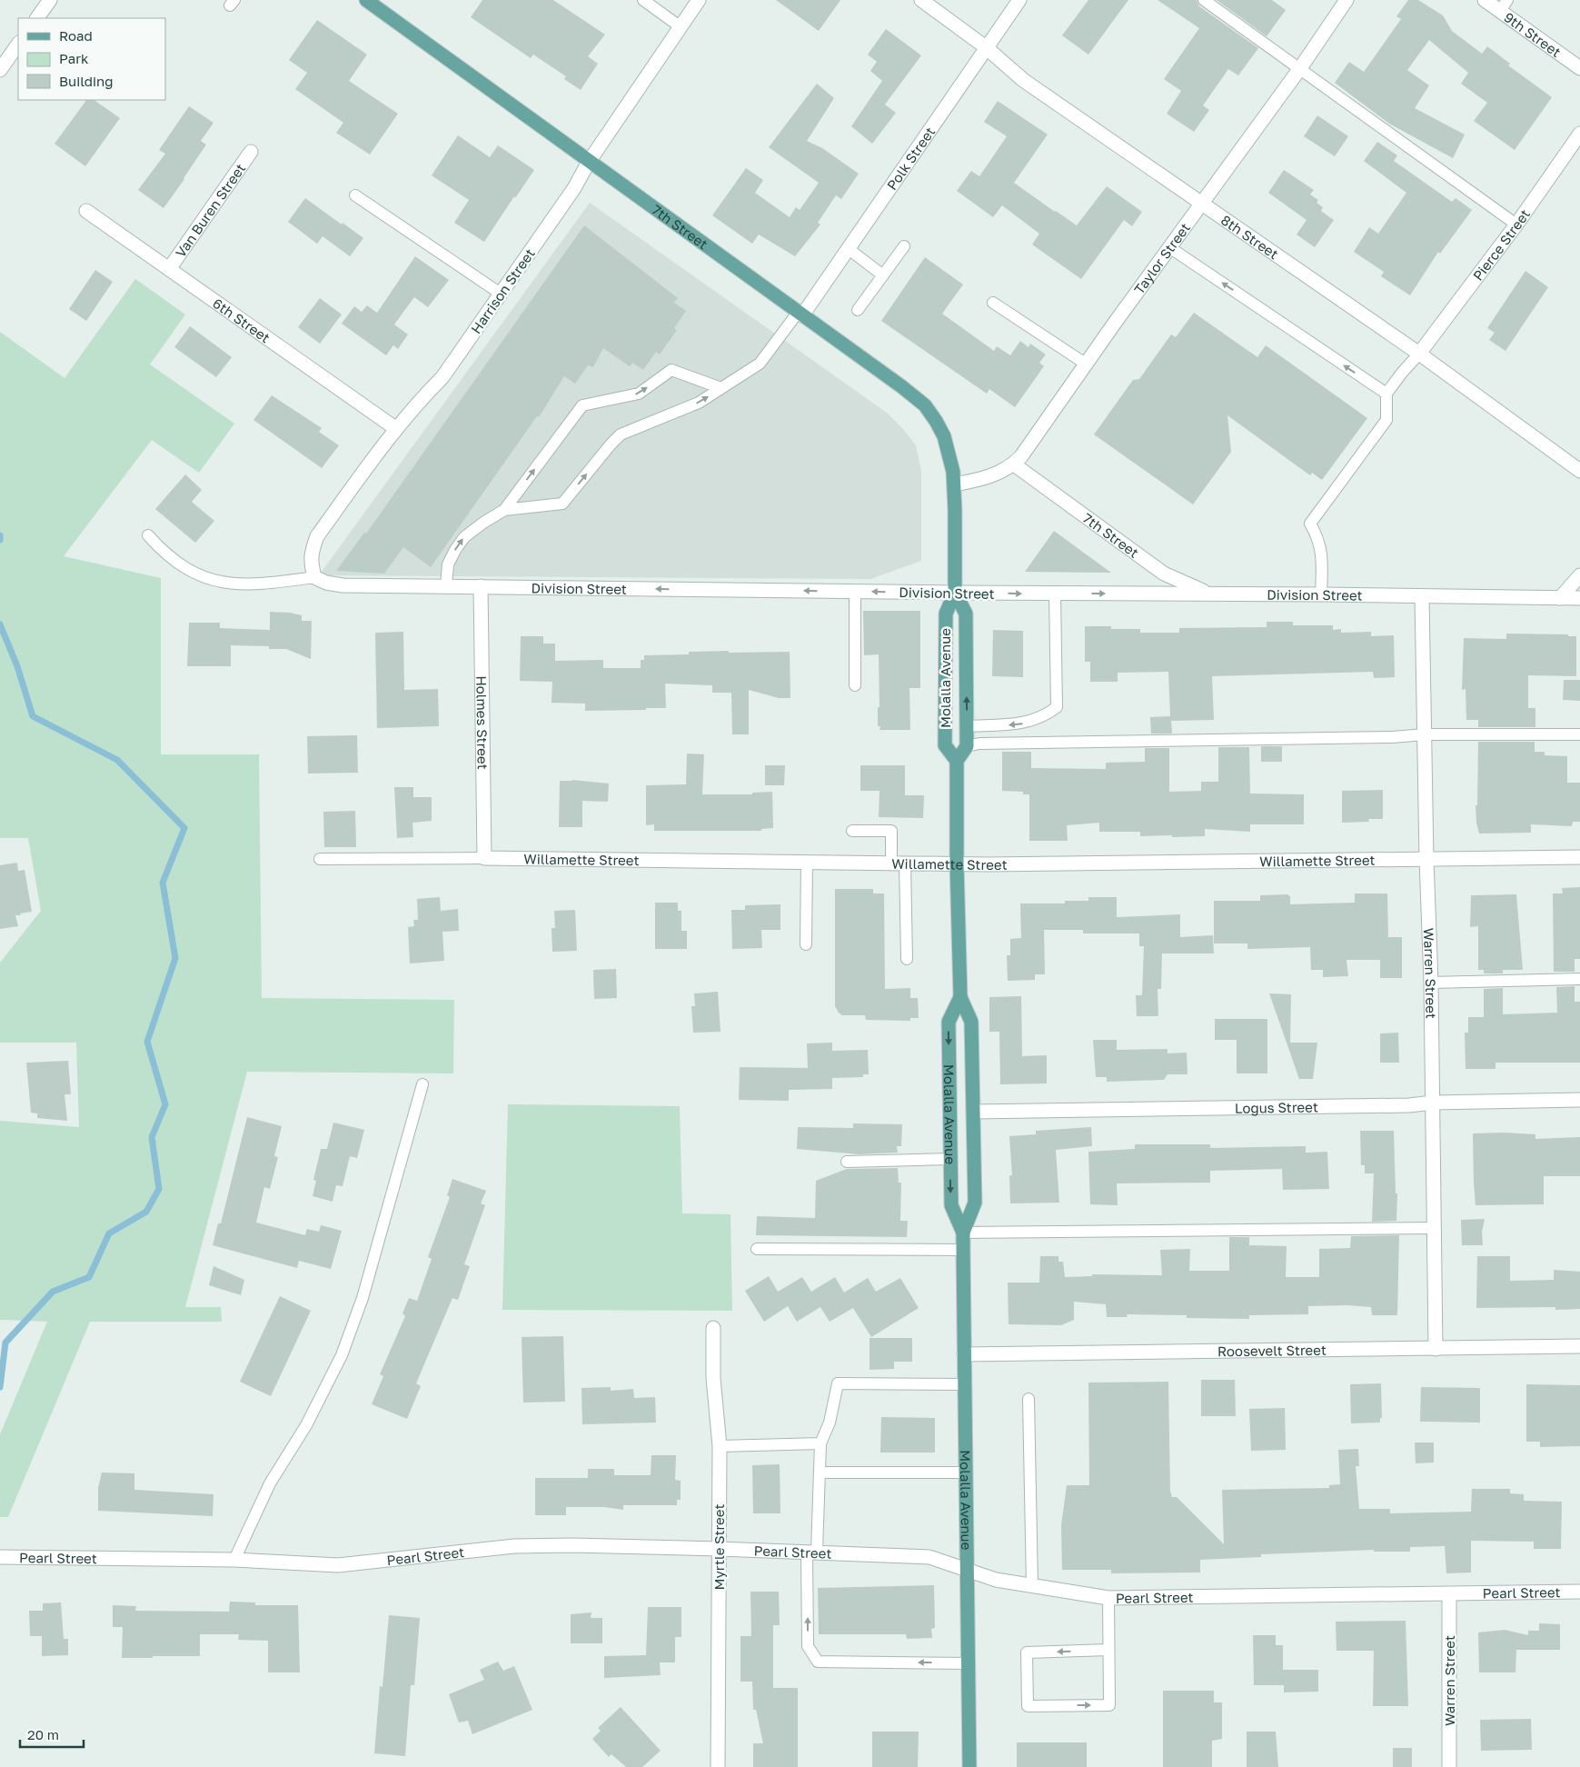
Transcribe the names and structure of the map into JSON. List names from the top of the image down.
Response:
{
  "streets": {
    "main road": ["7th Street", "Molalla Avenue"],
    "street": [
      "9th Street",
      "Polk Street",
      "Van Buren Street",
      "8th Street",
      "Pierce Street",
      "Taylor Street",
      "Harrison Street",
      "6th Street",
      "Division Street",
      "Holmes Street",
      "Willamette Street",
      "Warren Street",
      "Logus Street",
      "Roosevelt Street",
      "Myrtle Street",
      "Pearl Street"
    ]
  },
  "crossings": [
    ["Polk Street", "7th Street"],
    ["Polk Street", "8th Street"],
    ["Van Buren Street", "6th Street"],
    ["7th Street", "Taylor Street"],
    ["7th Street", "Harrison Street"],
    ["7th Street", "Division Street"],
    ["7th Street", "Molalla Avenue"],
    ["8th Street", "Pierce Street"],
    ["8th Street", "Taylor Street"],
    ["Taylor Street", "Molalla Avenue"],
    ["Harrison Street", "6th Street"],
    ["Harrison Street", "Division Street"],
    ["Division Street", "Molalla Avenue"],
    ["Division Street", "Holmes Street"],
    ["Division Street", "Warren Street"],
    ["Molalla Avenue", "Willamette Street"],
    ["Molalla Avenue", "Logus Street"],
    ["Molalla Avenue", "Roosevelt Street"],
    ["Molalla Avenue", "Pearl Street"],
    ["Holmes Street", "Willamette Street"],
    ["Willamette Street", "Warren Street"],
    ["Warren Street", "Logus Street"],
    ["Warren Street", "Roosevelt Street"],
    ["Warren Street", "Pearl Street"],
    ["Myrtle Street", "Pearl Street"]
  ],
  "legend": ["Road", "Park", "Building"],
  "scale_bar": "20 m"
}
